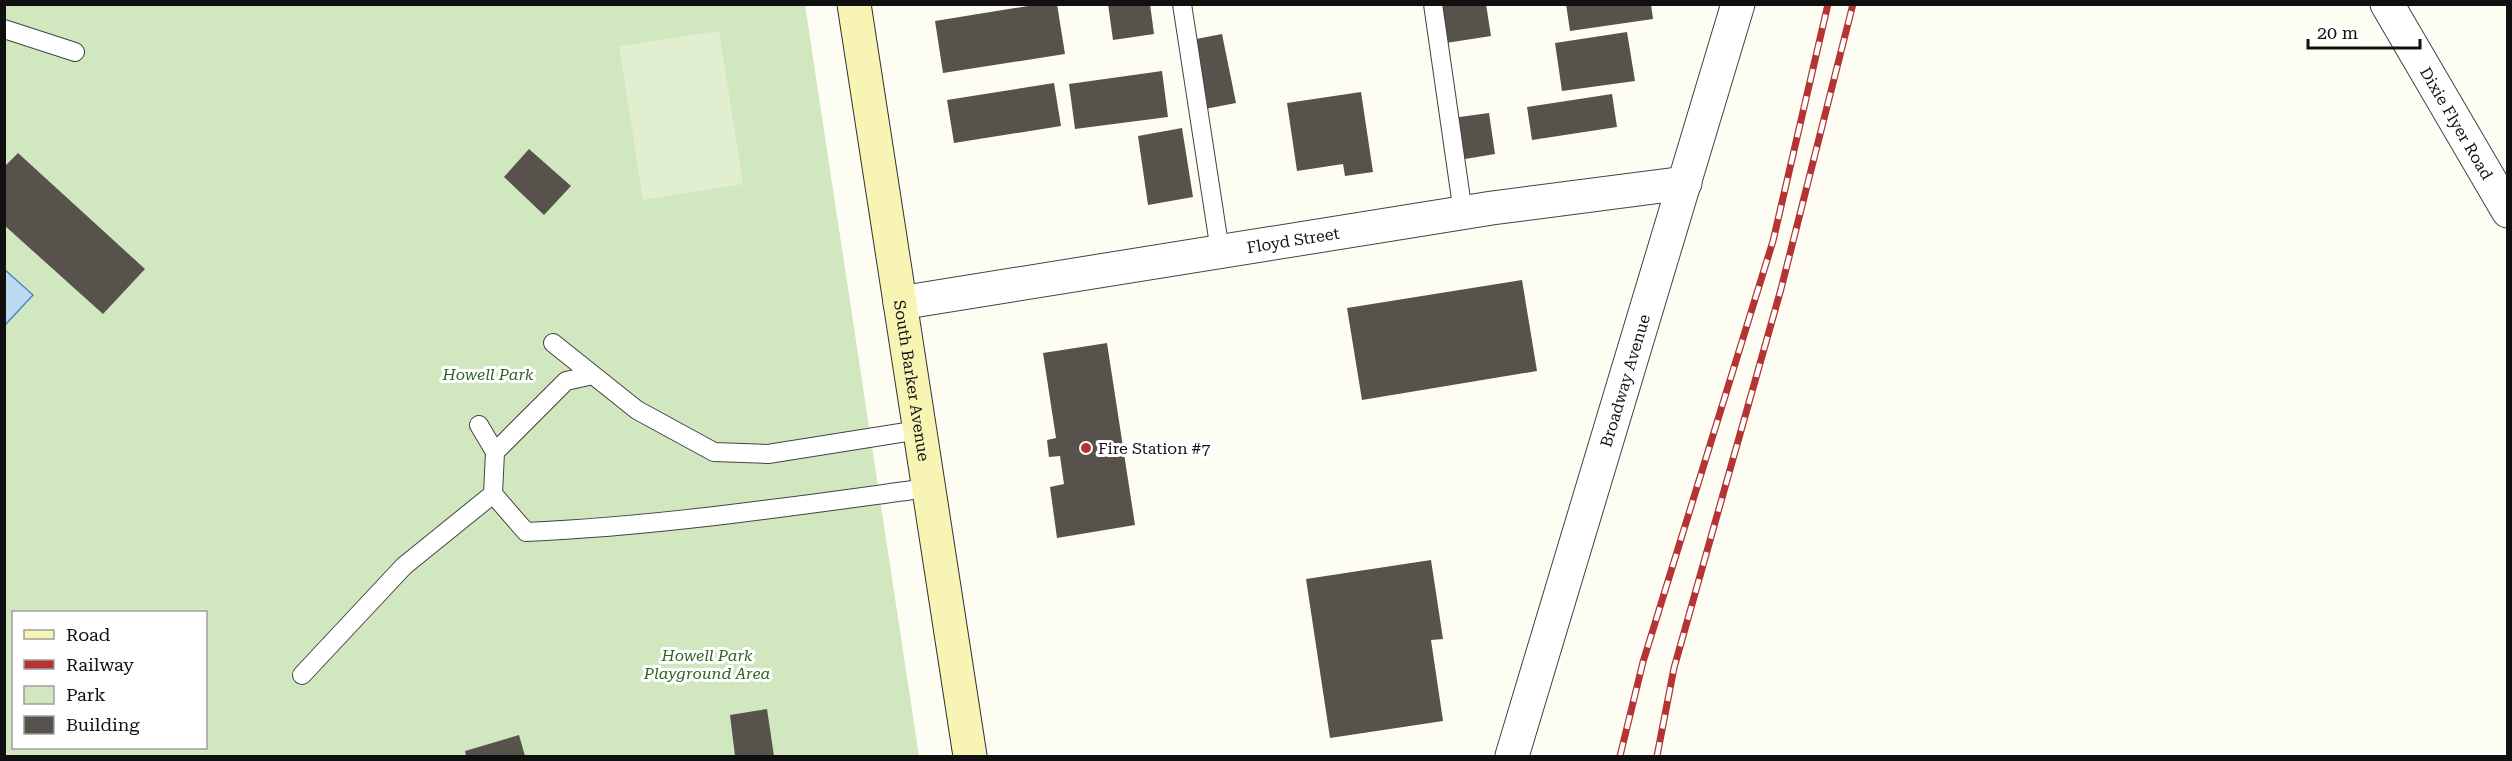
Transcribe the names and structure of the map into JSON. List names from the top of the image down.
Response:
{
  "streets": {
    "main road": ["South Barker Avenue"],
    "street": ["Dixie Flyer Road", "Floyd Street", "Broadway Avenue"]
  },
  "crossings": [
    ["Floyd Street", "South Barker Avenue"],
    ["Floyd Street", "Broadway Avenue"]
  ],
  "parks": ["Howell Park", "Howell Park Playground Area"],
  "places": ["Fire Station #7"],
  "legend": [
    "Road",
    "Railway",
    "Park",
    "Building"
  ],
  "scale_bar": "20 m"
}
